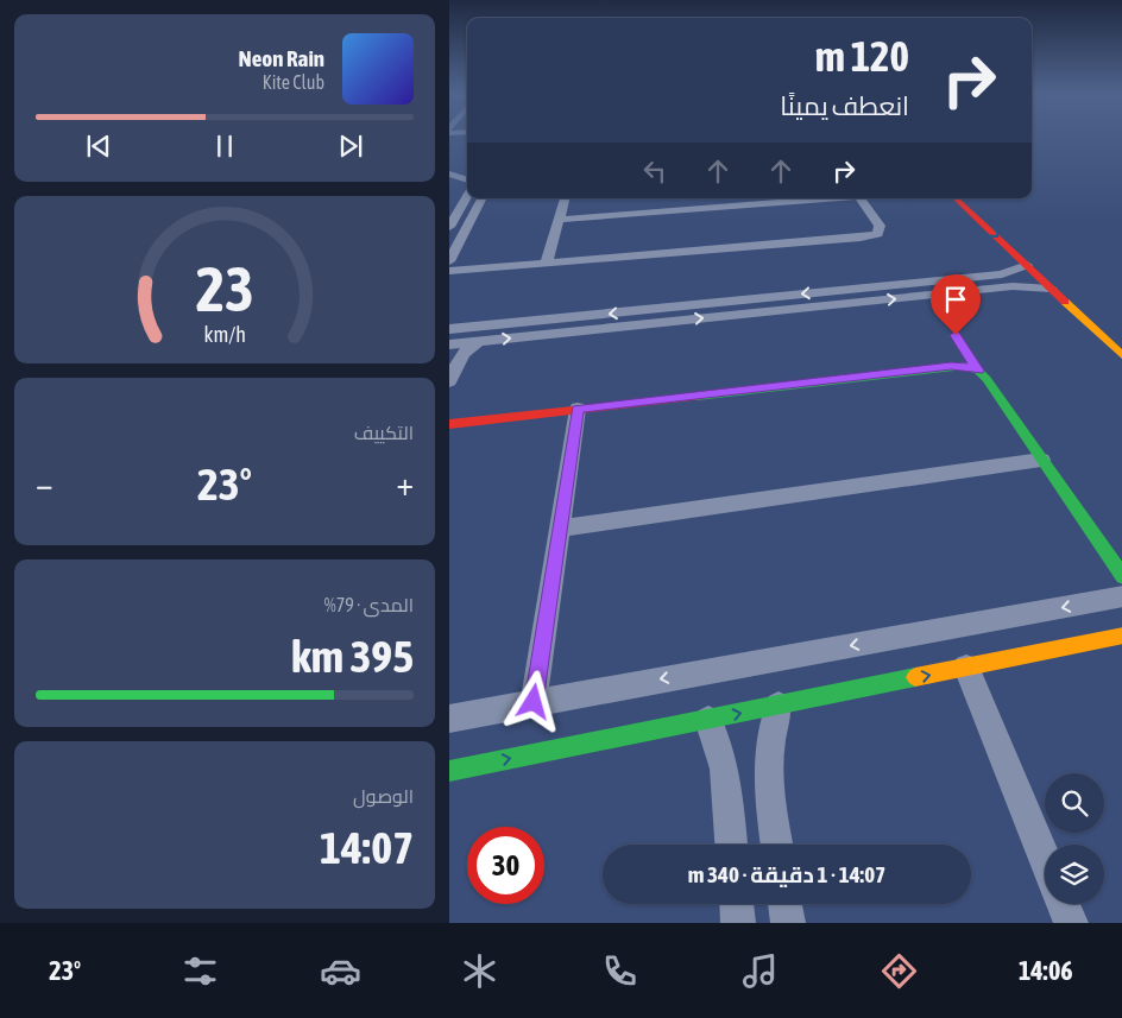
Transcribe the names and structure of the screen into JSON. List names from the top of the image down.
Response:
{
  "page": {
    "turn": ["120 m", "انعطف يمينًا"],
    "song": ["Neon Rain", "Kite Club"],
    "tile": [
      "التكييف",
      ["المدى · 79%", "395 km"],
      ["الوصول", "14:07"]
    ],
    "heat": ["−", "23°", "+"],
    "limit": "30",
    "trip": "14:07 · 1 دقيقة · 340 m",
    "tabs": ["14:06", "23°"],
    "gauge": ["23", "km/h"]
  }
}
